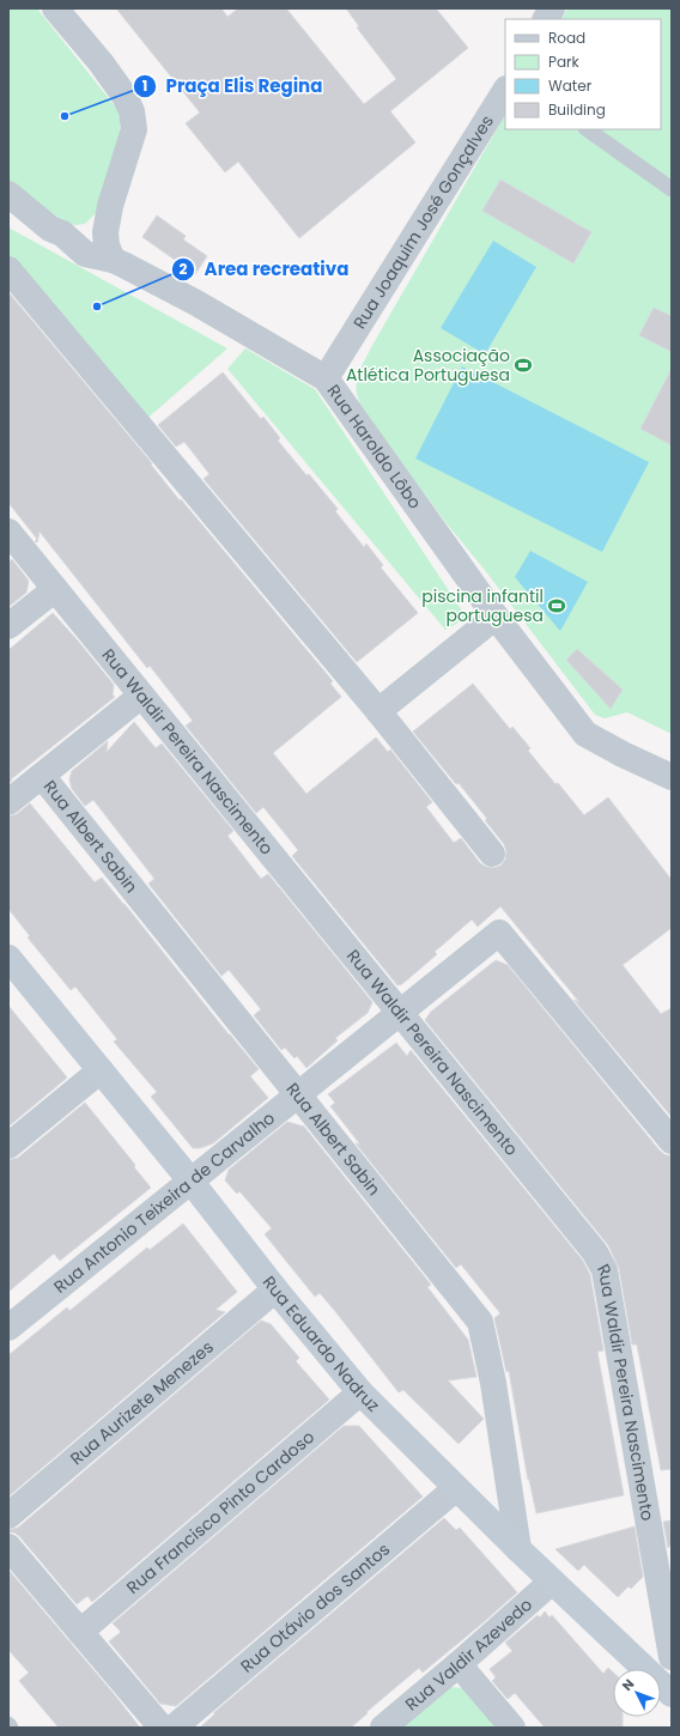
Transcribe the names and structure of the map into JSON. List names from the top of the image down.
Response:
{
  "streets": {
    "street": [
      "Rua Joaquim José Gonçalves",
      "Rua Haroldo Lôbo",
      "Rua Waldir Pereira Nascimento",
      "Rua Albert Sabin",
      "Rua Antonio Teixeira de Carvalho",
      "Rua Eduardo Nadruz",
      "Rua Aurizete Menezes",
      "Rua Francisco Pinto Cardoso",
      "Rua Otávio dos Santos",
      "Rua Valdir Azevedo"
    ]
  },
  "crossings": [
    ["Rua Joaquim José Gonçalves", "Rua Haroldo Lôbo"],
    ["Rua Waldir Pereira Nascimento", "Rua Antonio Teixeira de Carvalho"],
    ["Rua Albert Sabin", "Rua Antonio Teixeira de Carvalho"],
    ["Rua Albert Sabin", "Rua Eduardo Nadruz"],
    ["Rua Antonio Teixeira de Carvalho", "Rua Eduardo Nadruz"],
    ["Rua Eduardo Nadruz", "Rua Aurizete Menezes"],
    ["Rua Eduardo Nadruz", "Rua Francisco Pinto Cardoso"],
    ["Rua Eduardo Nadruz", "Rua Otávio dos Santos"],
    ["Rua Eduardo Nadruz", "Rua Valdir Azevedo"]
  ],
  "places": {
    "other": ["Praça Elis Regina", "Area recreativa"],
    "sports": ["Associação Atlética Portuguesa", "piscina infantil portuguesa"]
  },
  "legend": [
    "Road",
    "Park",
    "Water",
    "Building"
  ],
  "north": "top left"
}
